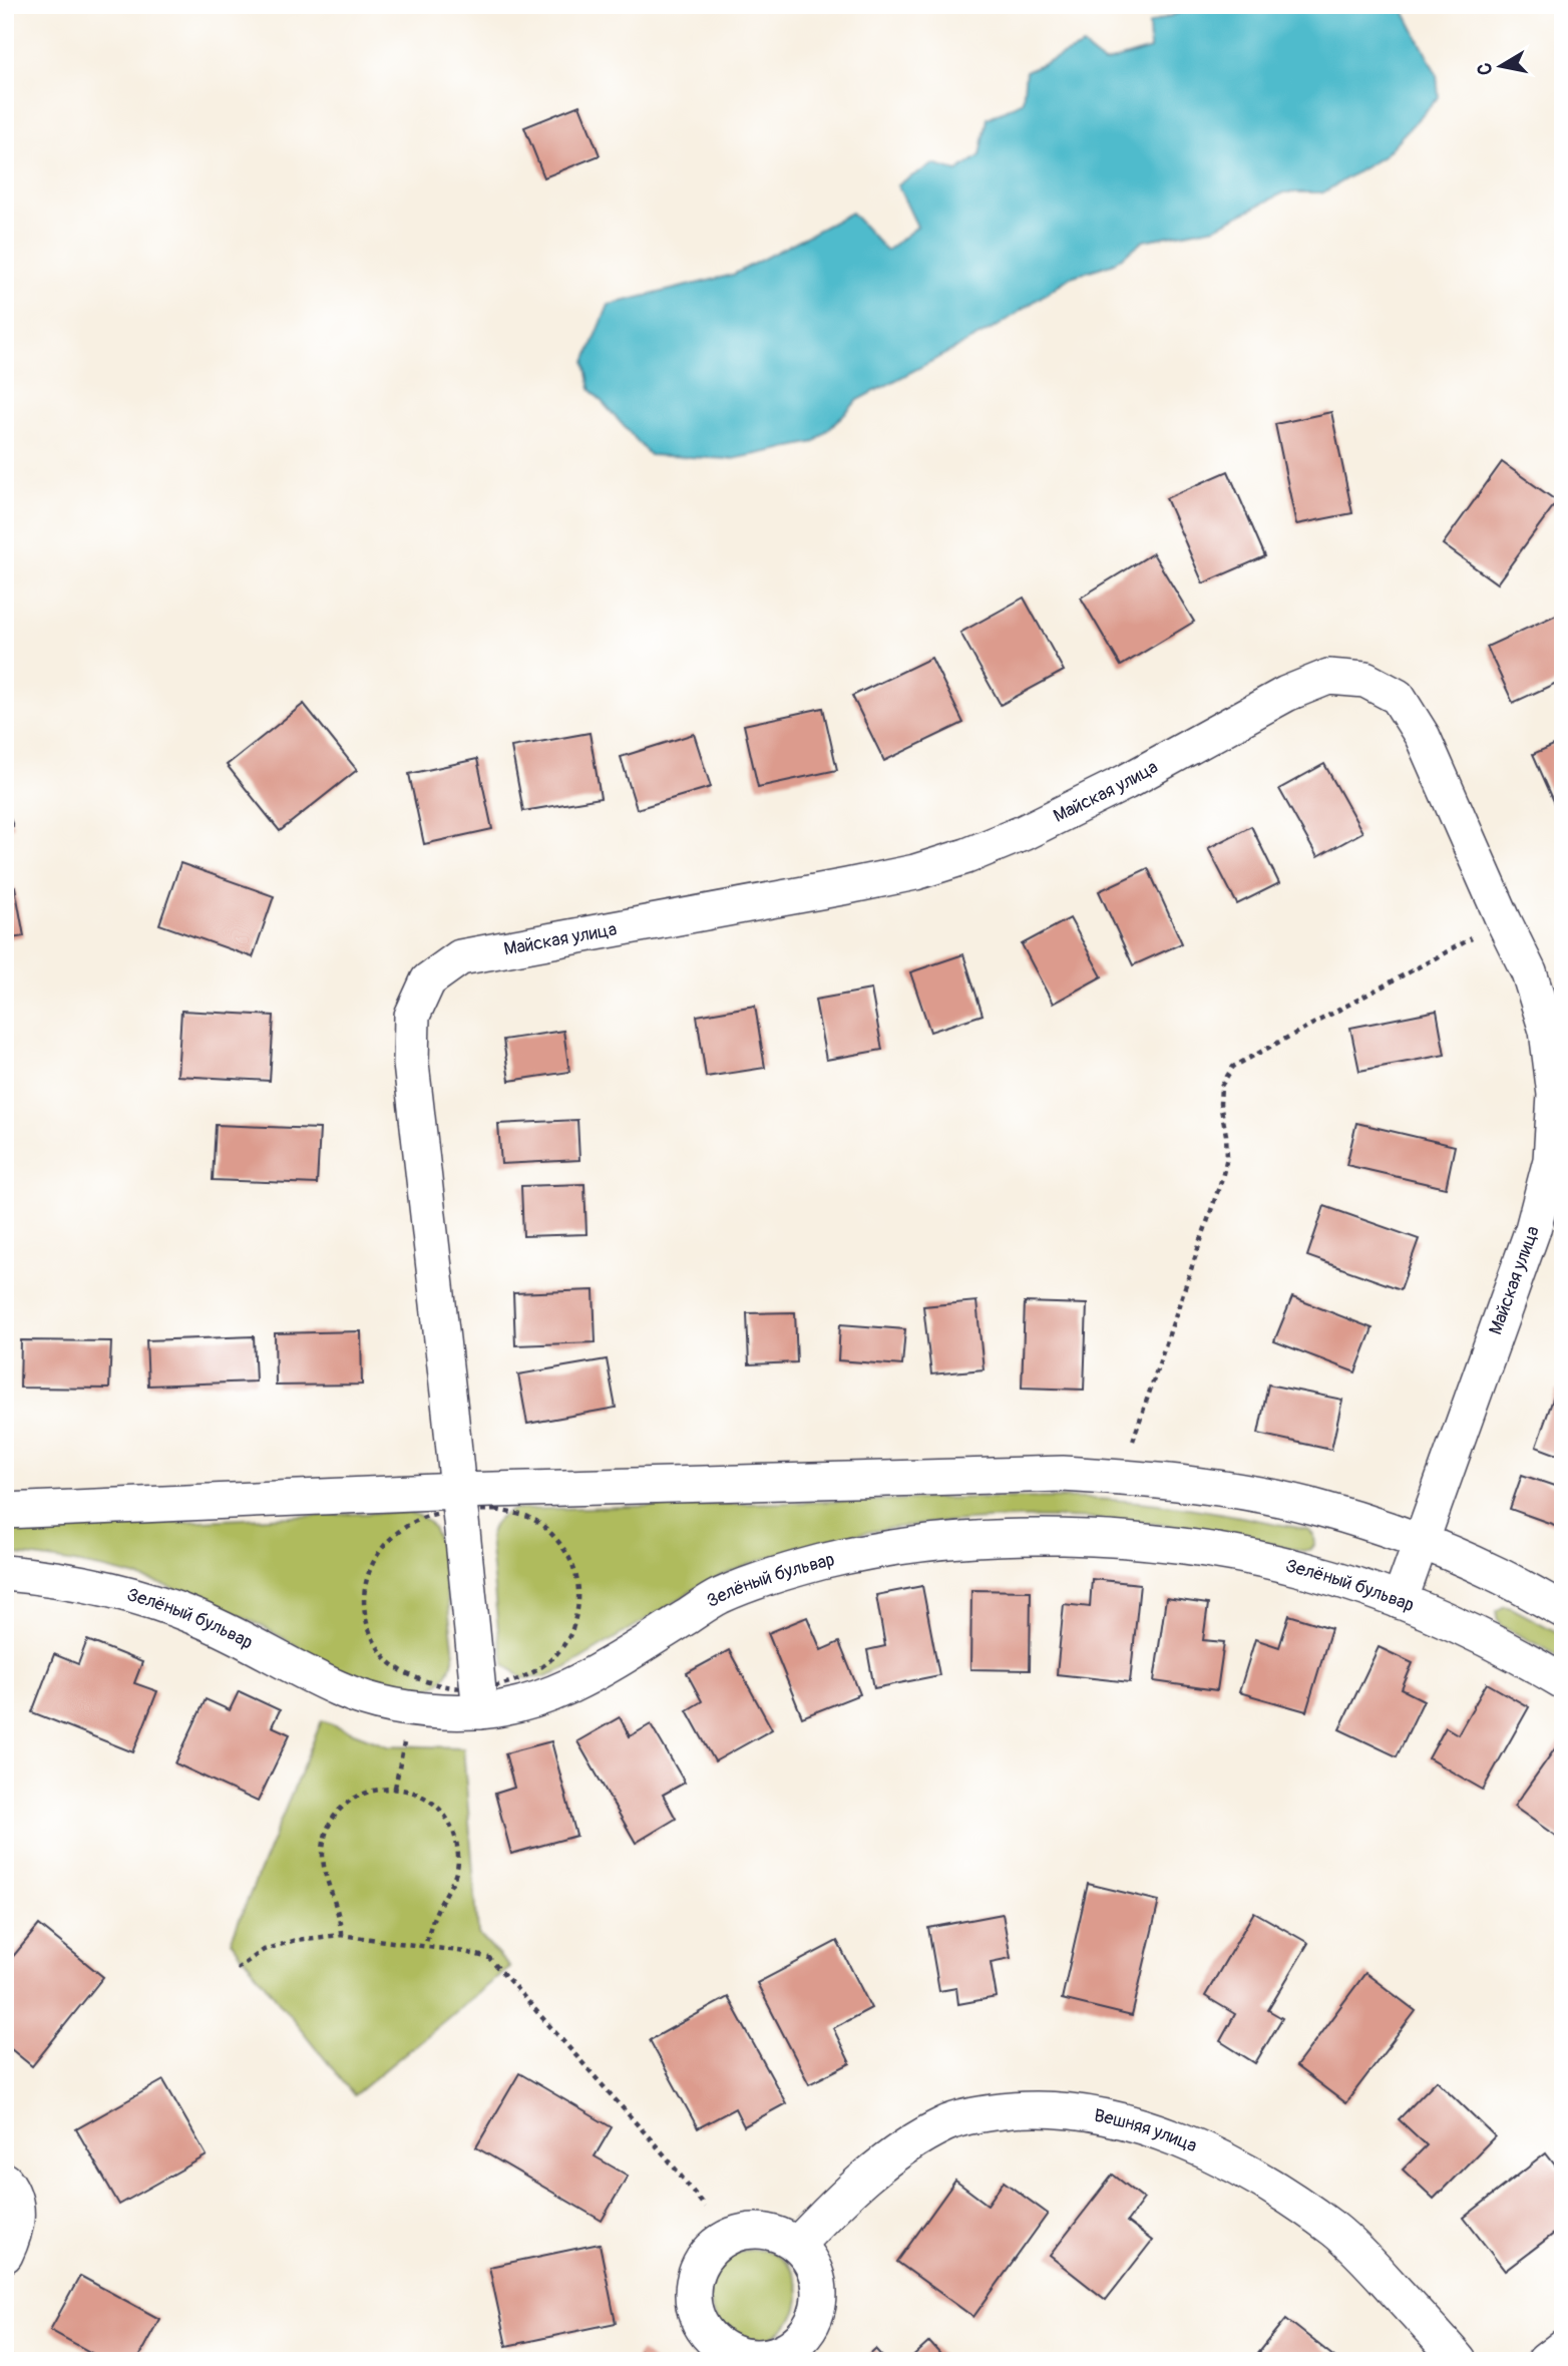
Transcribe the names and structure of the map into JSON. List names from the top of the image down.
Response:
{
  "streets": {
    "street": ["Майская улица", "Зелёный бульвар", "Вешняя улица"]
  },
  "crossings": [
    ["Майская улица", "Зелёный бульвар"]
  ],
  "north": "left"
}
